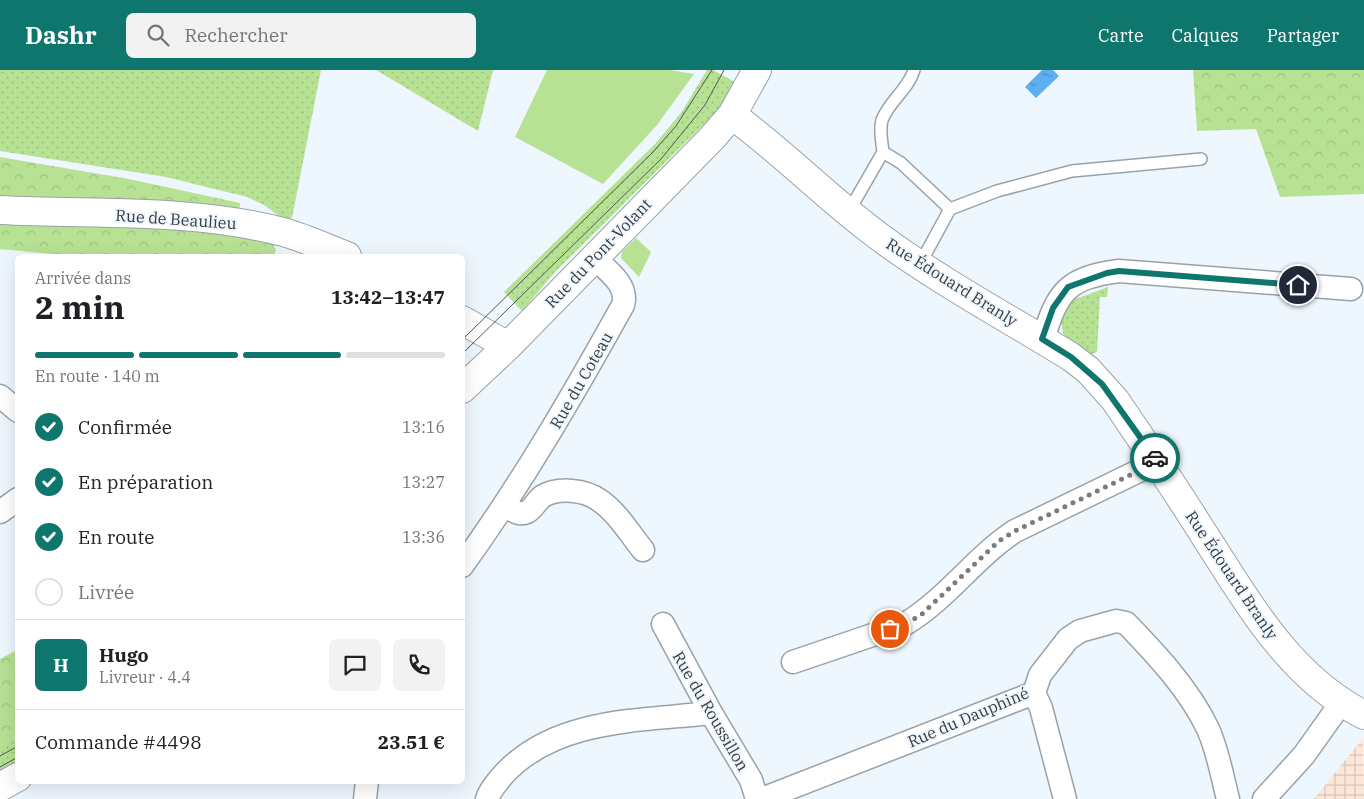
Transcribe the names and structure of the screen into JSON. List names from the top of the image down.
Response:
{
  "streets": {
    "street": [
      "Rue de Beaulieu",
      "Rue du Pont-Volant",
      "Rue Édouard Branly",
      "Rue du Coteau",
      "Rue du Roussillon",
      "Rue du Dauphiné"
    ]
  },
  "crossings": [
    ["Rue du Pont-Volant", "Rue Édouard Branly"],
    ["Rue du Pont-Volant", "Rue du Coteau"]
  ],
  "page": {
    "header": "Dashr",
    "search": "Rechercher",
    "nav": ["Carte", "Calques", "Partager"],
    "heading": ["2 min", "Arrivée dans", "13:42–13:47"],
    "panel": [
      "Hugo",
      "Livreur · 4.4",
      "Commande #4498",
      "23.51 €"
    ],
    "bar": "En route · 140 m",
    "list": [
      ["Confirmée", "13:16"],
      ["En préparation", "13:27"],
      ["En route", "13:36"],
      "Livrée"
    ],
    "round": "H"
  }
}
